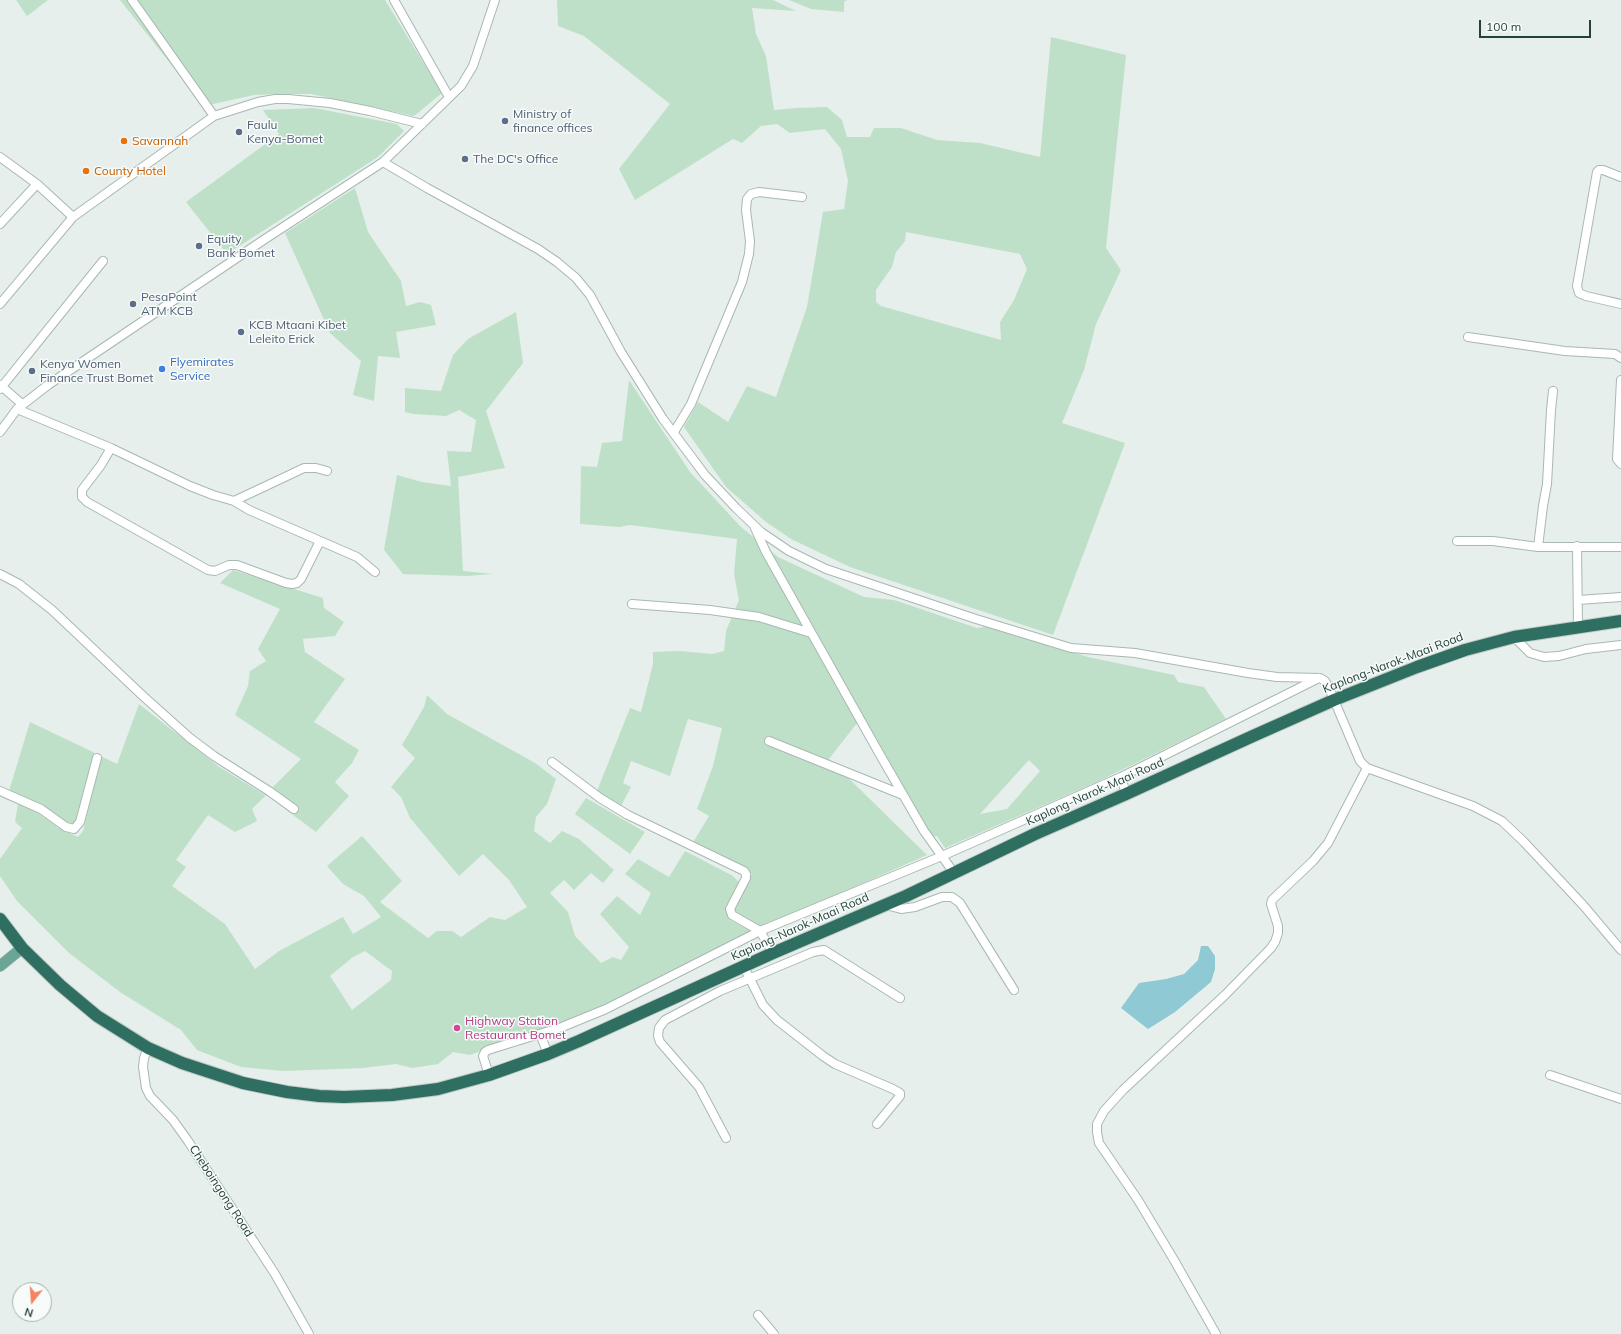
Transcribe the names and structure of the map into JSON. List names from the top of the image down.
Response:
{
  "streets": {
    "highway": ["Kaplong-Narok-Maai Road"],
    "street": ["Cheboingong Road"]
  },
  "crossings": [
    ["Kaplong-Narok-Maai Road", "Cheboingong Road"]
  ],
  "places": [
    "Ministry of finance offices",
    "Faulu Kenya-Bomet",
    "Savannah",
    "The DC's Office",
    "County Hotel",
    "Equity Bank Bomet",
    "PesaPoint ATM KCB",
    "KCB Mtaani Kibet Leleito Erick",
    "Flyemirates Service",
    "Kenya Women Finance Trust Bomet",
    "Highway Station Restaurant Bomet"
  ],
  "scale_bar": "100 m",
  "north": "bottom"
}
